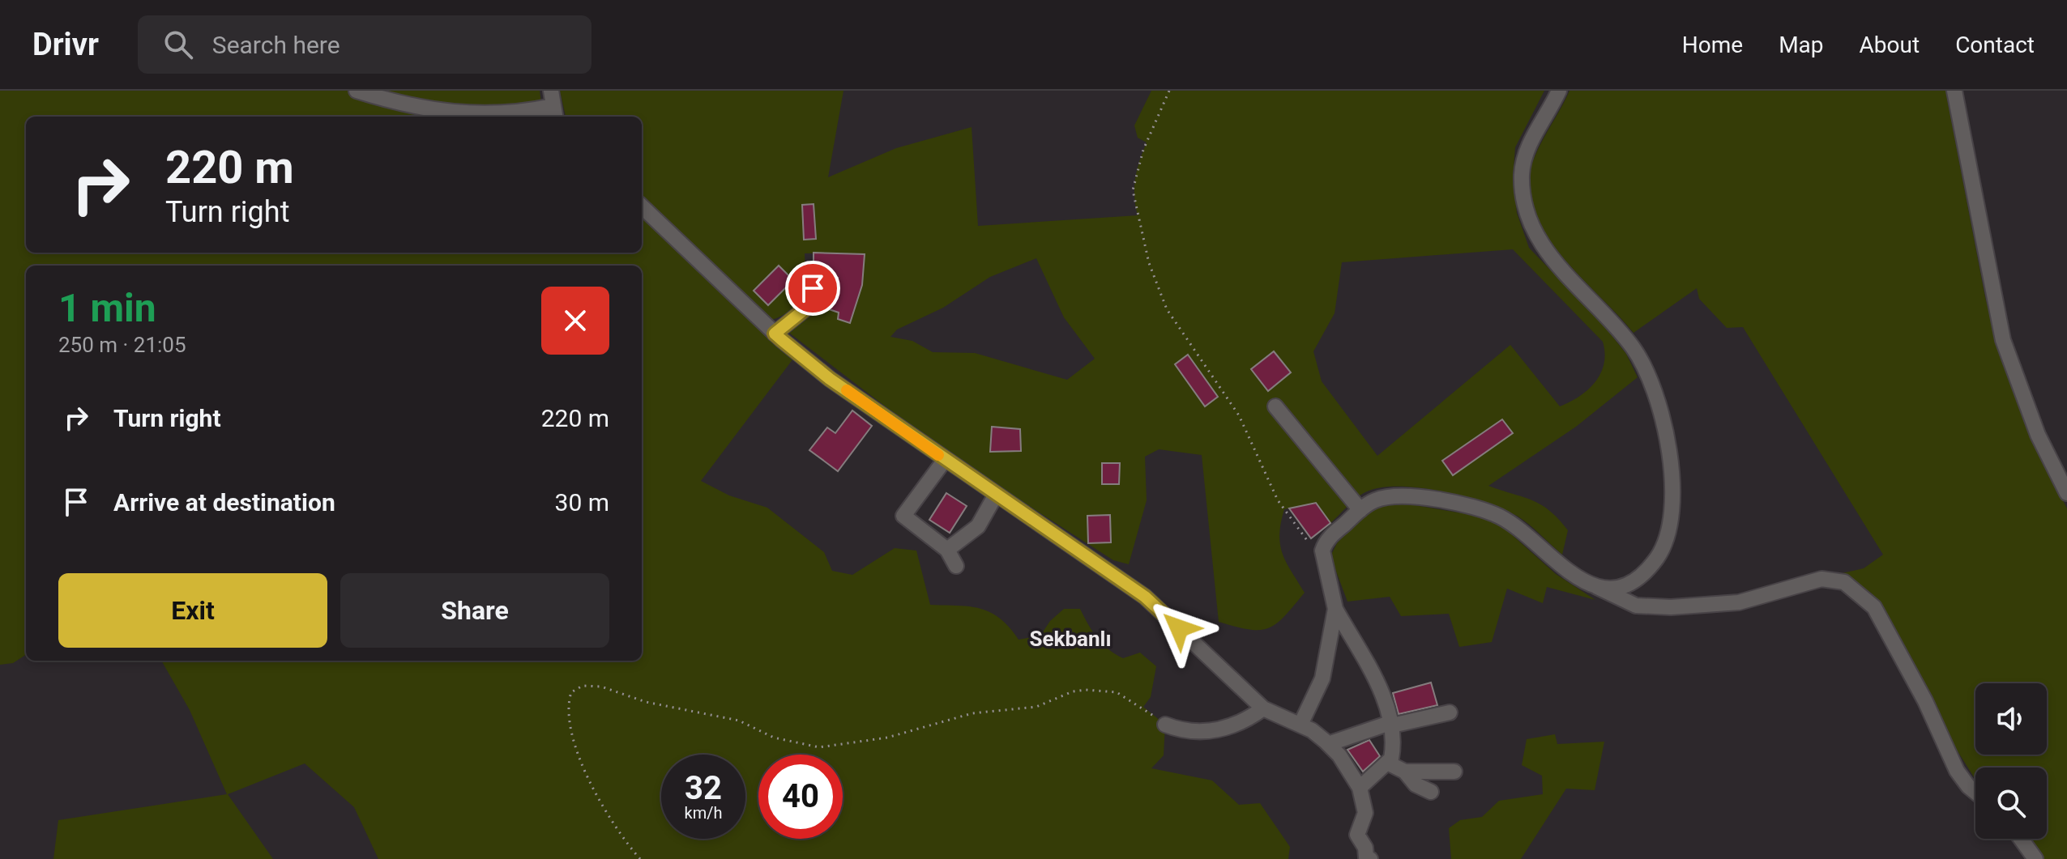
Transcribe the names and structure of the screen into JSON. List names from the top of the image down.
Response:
{
  "districts": ["Sekbanlı"],
  "page": {
    "header": "Drivr",
    "search": "Search here",
    "nav": [
      "Home",
      "Map",
      "About",
      "Contact"
    ],
    "turn": ["220 m", "Turn right"],
    "heading": ["1 min", "250 m · 21:05"],
    "list": [
      {
        "name": "Turn right",
        "value": "220 m"
      },
      {
        "name": "Arrive at destination",
        "value": "30 m"
      }
    ],
    "buttons": ["Exit", "Share"],
    "speed": "32 km/h",
    "limit": "40"
  }
}
